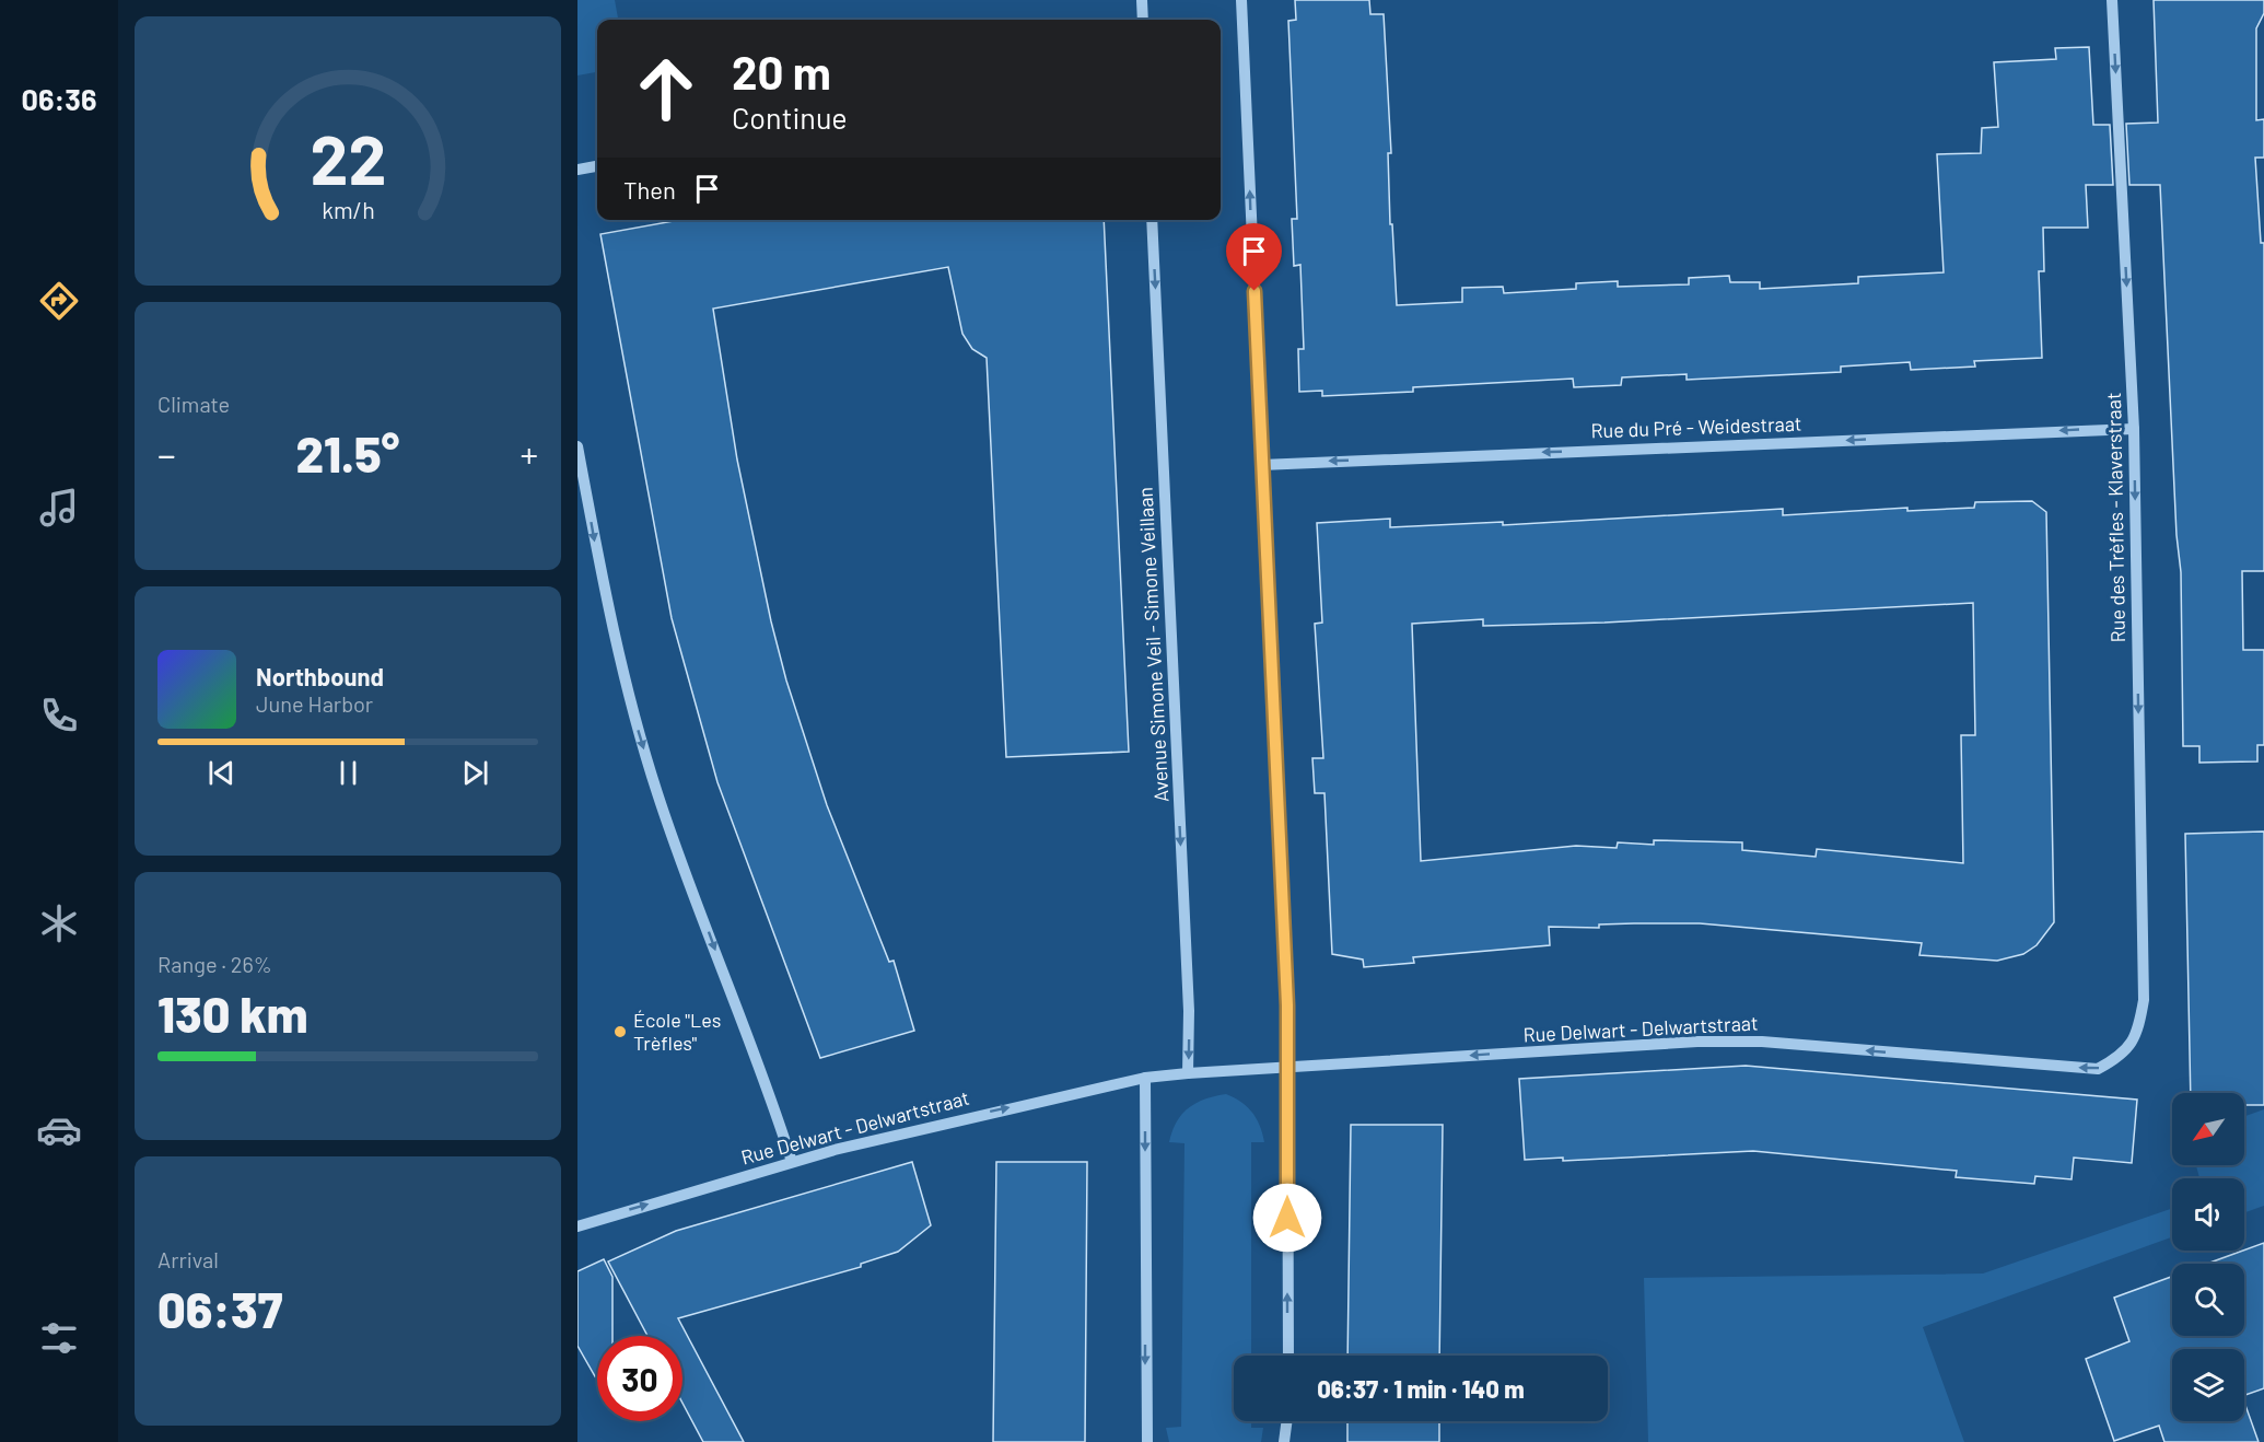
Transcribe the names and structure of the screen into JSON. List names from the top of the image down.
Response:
{
  "streets": {
    "street": [
      "Rue du Pré - Weidestraat",
      "Rue des Trèfles - Klaverstraat",
      "Avenue Simone Veil - Simone Veillaan",
      "Rue Delwart - Delwartstraat"
    ]
  },
  "crossings": [
    ["Rue du Pré - Weidestraat", "Rue des Trèfles - Klaverstraat"],
    ["Rue des Trèfles - Klaverstraat", "Rue Delwart - Delwartstraat"],
    ["Avenue Simone Veil - Simone Veillaan", "Rue Delwart - Delwartstraat"]
  ],
  "one_way": ["Rue du Pré - Weidestraat", "Rue des Trèfles - Klaverstraat"],
  "places": ["École \"Les Trèfles\""],
  "north": "bottom left",
  "page": {
    "tabs": "06:36",
    "turn": ["20 m", "Continue"],
    "then": "Then",
    "tile": [
      "Climate",
      ["Range · 26%", "130 km"],
      ["Arrival", "06:37"]
    ],
    "heat": ["−", "21.5°", "+"],
    "song": ["Northbound", "June Harbor"],
    "limit": "30",
    "trip": "06:37 · 1 min · 140 m",
    "gauge": ["22", "km/h"]
  }
}
